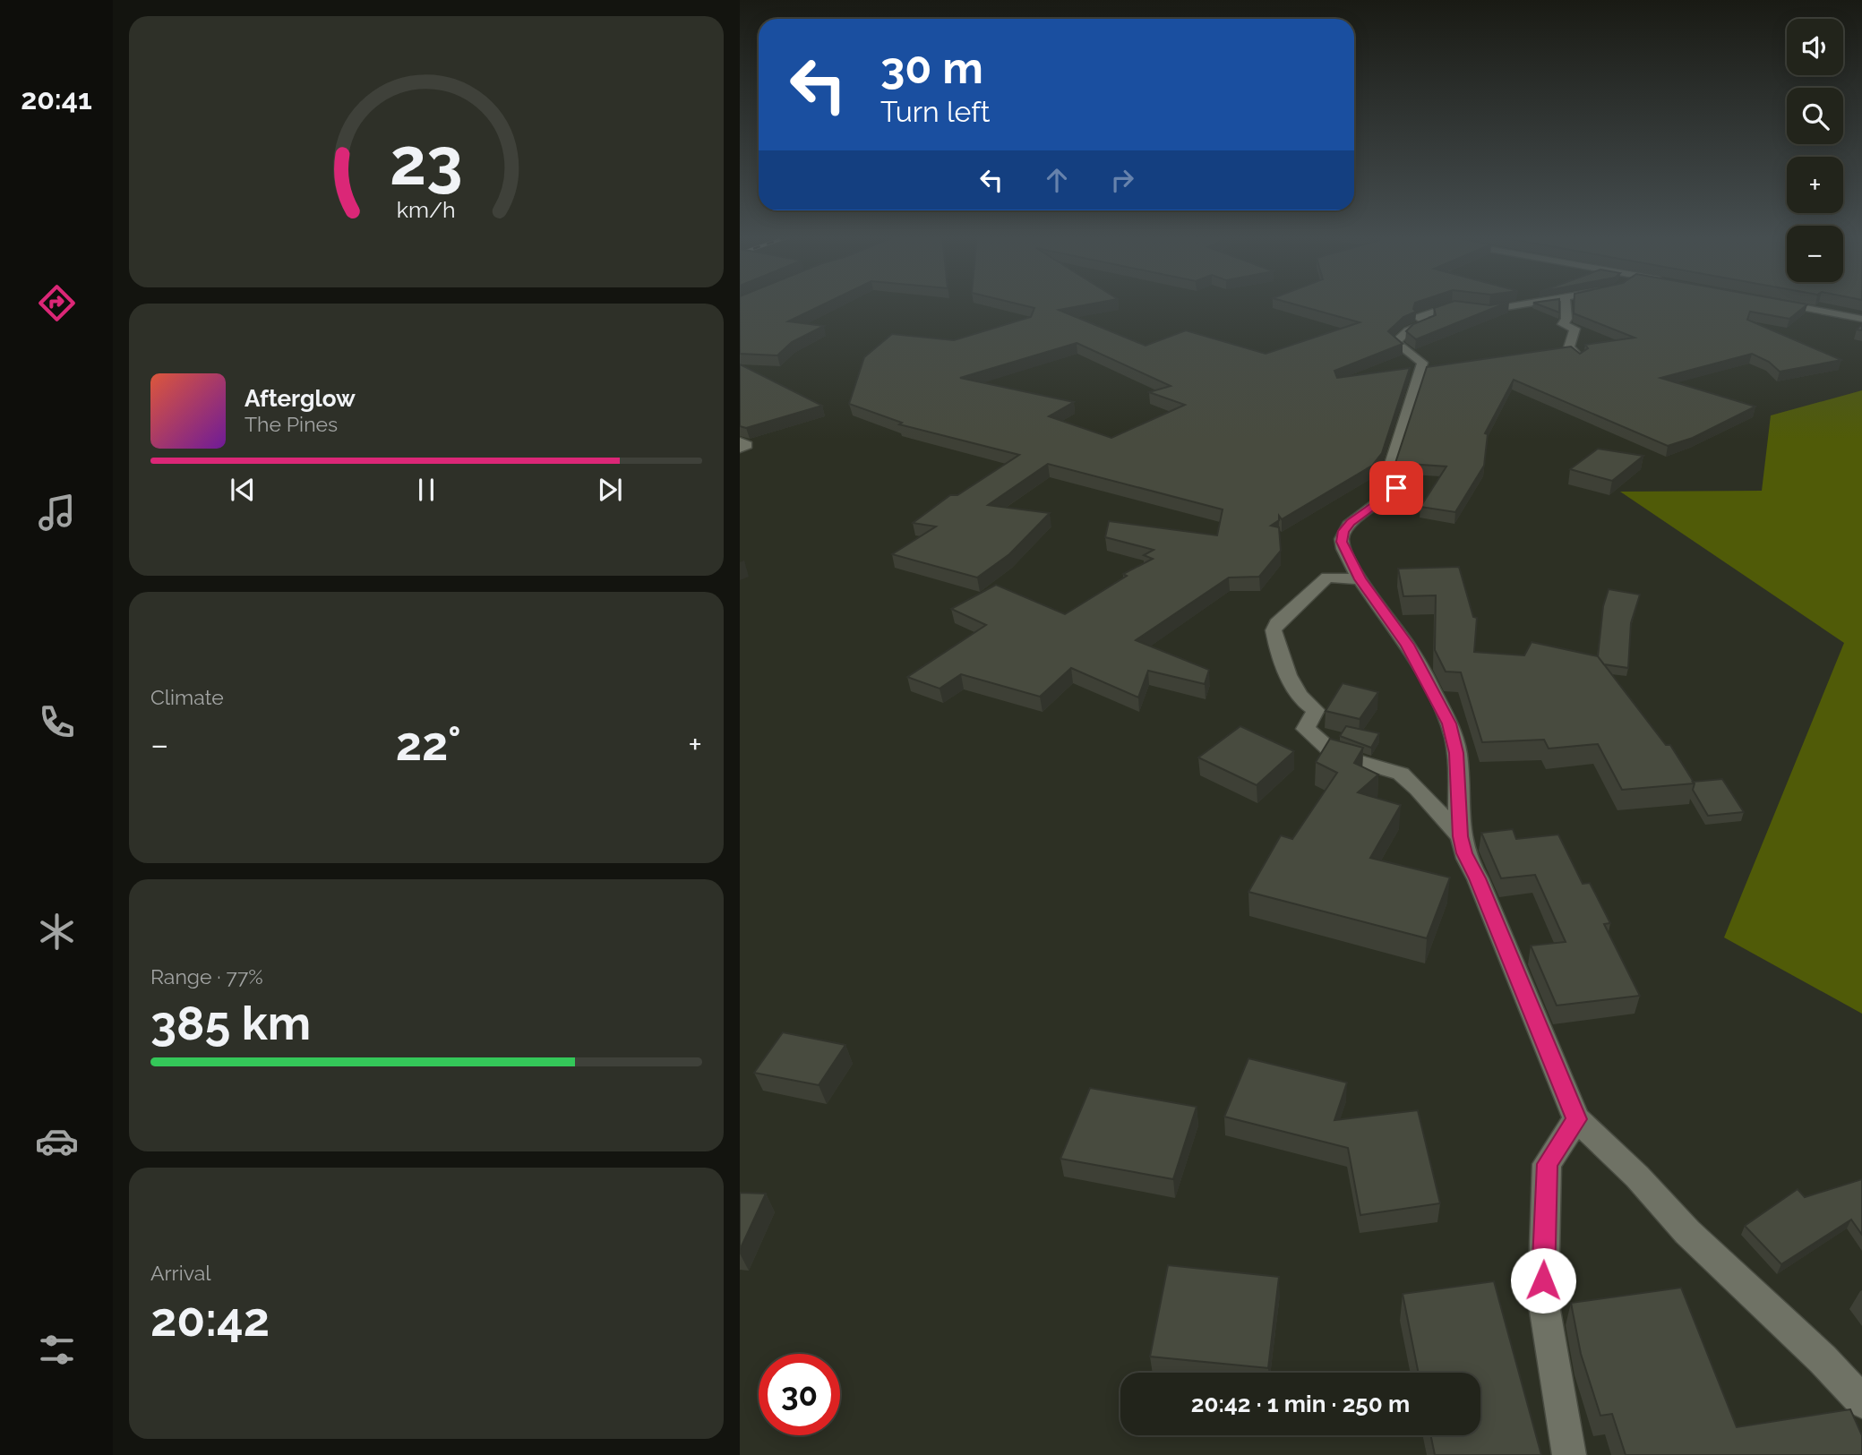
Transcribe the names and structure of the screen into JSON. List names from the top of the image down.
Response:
{
  "page": {
    "tabs": "20:41",
    "map_buttons": ["+", "−"],
    "turn": ["30 m", "Turn left"],
    "song": ["Afterglow", "The Pines"],
    "tile": [
      "Climate",
      ["Range · 77%", "385 km"],
      ["Arrival", "20:42"]
    ],
    "heat": ["−", "22°", "+"],
    "limit": "30",
    "trip": "20:42 · 1 min · 250 m",
    "gauge": ["23", "km/h"]
  }
}
